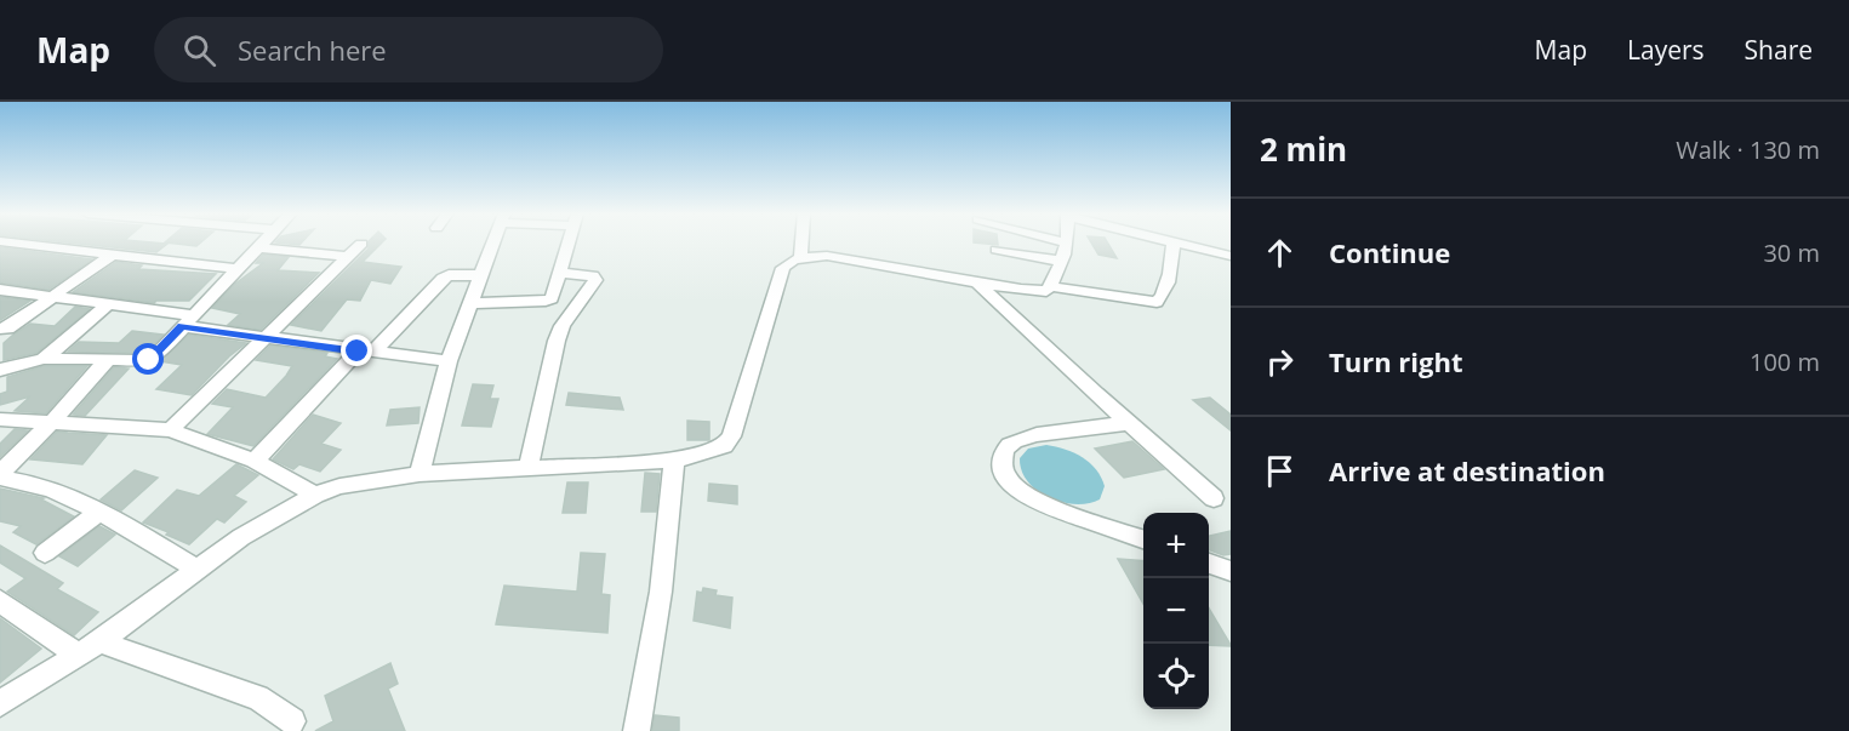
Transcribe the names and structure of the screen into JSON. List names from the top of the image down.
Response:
{
  "page": {
    "header": "Map",
    "search": "Search here",
    "nav": ["Map", "Layers", "Share"],
    "heading": ["2 min", "Walk · 130 m"],
    "list": [
      ["Continue", "30 m"],
      ["Turn right", "100 m"],
      "Arrive at destination"
    ],
    "map_buttons": ["+", "−"]
  }
}
